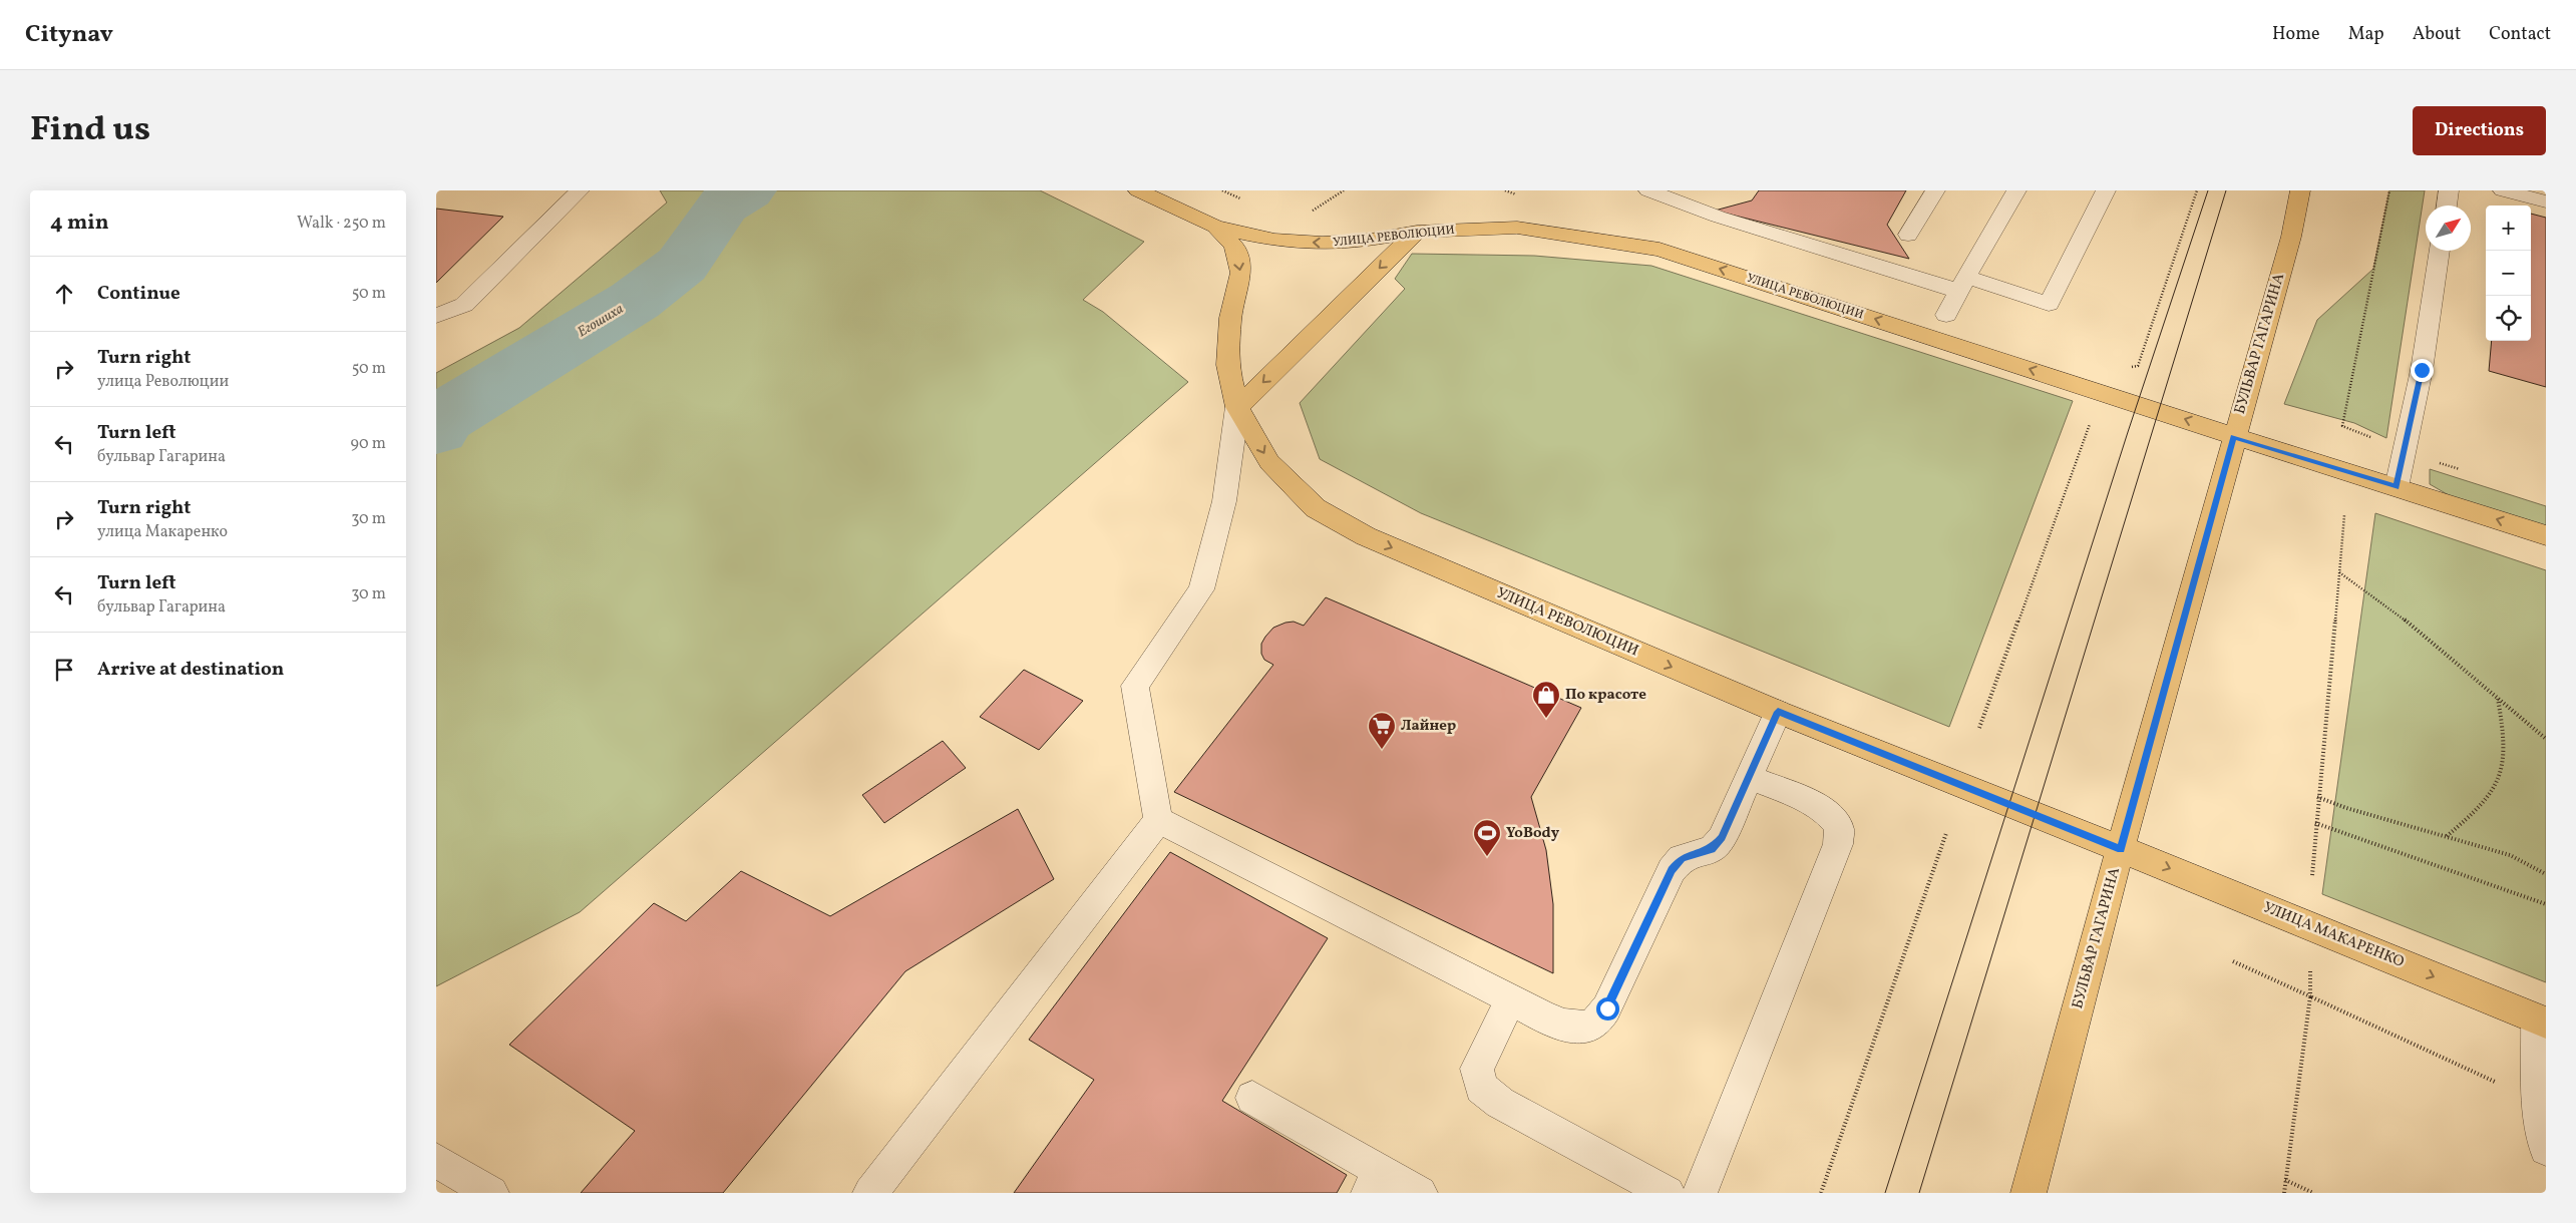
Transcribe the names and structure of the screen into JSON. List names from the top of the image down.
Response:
{
  "streets": {
    "main road": ["УЛИЦА РЕВОЛЮЦИИ", "БУЛЬВАР ГАГАРИНА", "УЛИЦА МАКАРЕНКО"]
  },
  "crossings": [
    ["УЛИЦА РЕВОЛЮЦИИ", "БУЛЬВАР ГАГАРИНА"],
    ["УЛИЦА РЕВОЛЮЦИИ", "УЛИЦА МАКАРЕНКО"],
    ["БУЛЬВАР ГАГАРИНА", "УЛИЦА МАКАРЕНКО"]
  ],
  "one_way": ["УЛИЦА МАКАРЕНКО"],
  "water": ["Егошиха"],
  "places": {
    "shop": ["По красоте"],
    "supermarket": ["Лайнер"],
    "sports": ["YoBody"]
  },
  "north": "top right",
  "page": {
    "header": "Citynav",
    "nav": [
      "Home",
      "Map",
      "About",
      "Contact"
    ],
    "title": "Find us",
    "buttons": "Directions",
    "heading": ["4 min", "Walk · 250 m"],
    "map_buttons": ["+", "−"],
    "list": [
      ["Continue", "50 m"],
      ["Turn right", "улица Революции", "50 m"],
      ["Turn left", "бульвар Гагарина", "90 m"],
      ["Turn right", "улица Макаренко", "30 m"],
      ["Turn left", "бульвар Гагарина", "30 m"],
      "Arrive at destination"
    ]
  }
}
